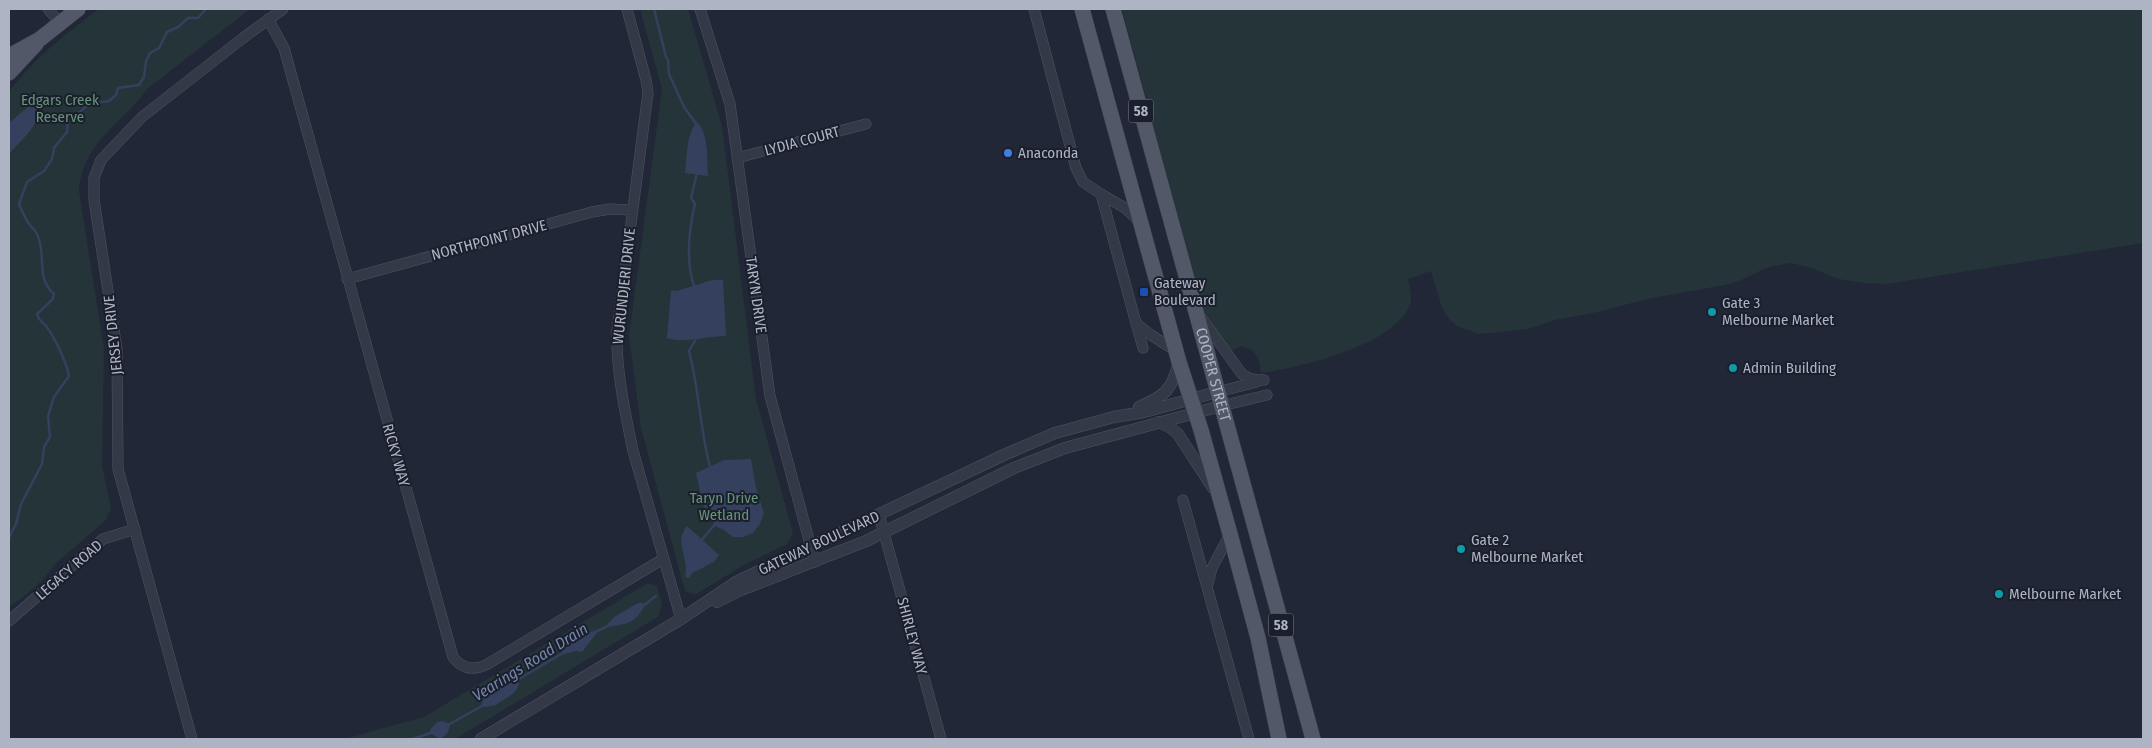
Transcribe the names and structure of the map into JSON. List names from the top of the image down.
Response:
{
  "streets": {
    "main road": ["58", "COOPER STREET"],
    "street": [
      "LYDIA COURT",
      "NORTHPOINT DRIVE",
      "WURUNDJERI DRIVE",
      "TARYN DRIVE",
      "JERSEY DRIVE",
      "RICKY WAY",
      "GATEWAY BOULEVARD",
      "LEGACY ROAD",
      "SHIRLEY WAY"
    ]
  },
  "crossings": [
    ["LYDIA COURT", "TARYN DRIVE"],
    ["NORTHPOINT DRIVE", "WURUNDJERI DRIVE"],
    ["NORTHPOINT DRIVE", "RICKY WAY"],
    ["WURUNDJERI DRIVE", "RICKY WAY"],
    ["WURUNDJERI DRIVE", "GATEWAY BOULEVARD"],
    ["TARYN DRIVE", "GATEWAY BOULEVARD"],
    ["JERSEY DRIVE", "RICKY WAY"],
    ["JERSEY DRIVE", "LEGACY ROAD"],
    ["COOPER STREET", "GATEWAY BOULEVARD"],
    ["GATEWAY BOULEVARD", "SHIRLEY WAY"]
  ],
  "water": ["Vearings Road Drain"],
  "parks": ["Edgars Creek Reserve", "Taryn Drive Wetland"],
  "places": {
    "other": [
      "Anaconda",
      "Gate 3 Melbourne Market",
      "Admin Building",
      "Gate 2 Melbourne Market",
      "Melbourne Market"
    ],
    "transit": ["Gateway Boulevard"]
  }
}
